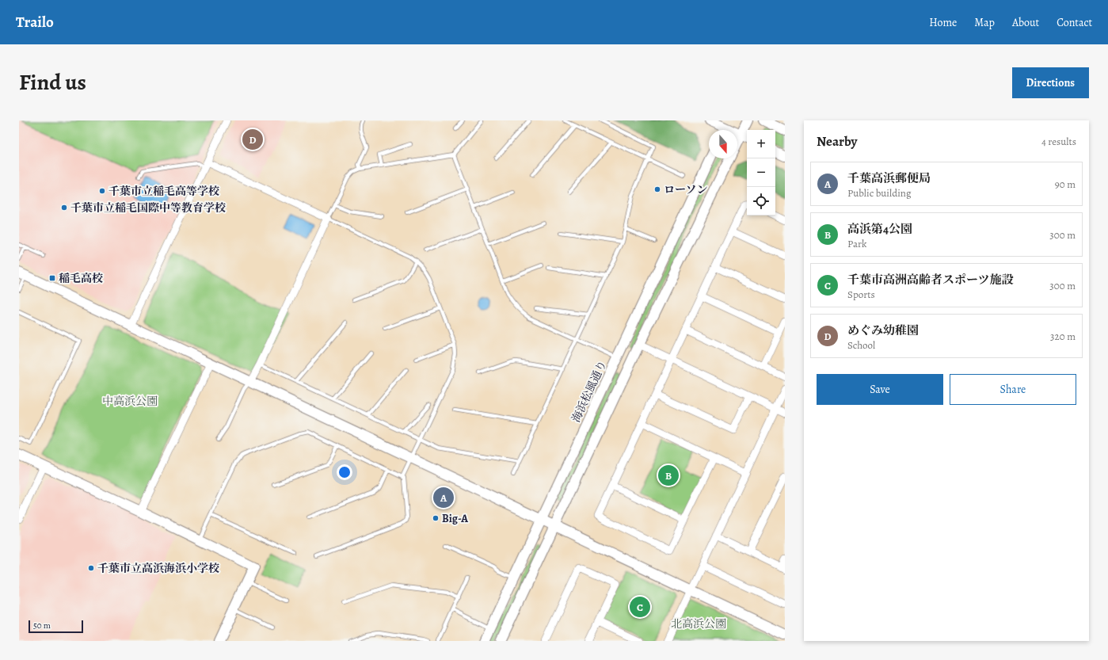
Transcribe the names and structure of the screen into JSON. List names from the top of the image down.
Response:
{
  "streets": {
    "street": ["海浜松風通り"]
  },
  "parks": ["中高浜公園", "北高浜公園"],
  "places": {
    "other": [
      "ローソン",
      "千葉市立稲毛高等学校",
      "千葉市立稲毛国際中等教育学校",
      "Big-A",
      "千葉市立高浜海浜小学校"
    ],
    "transit": ["稲毛高校"]
  },
  "scale_bar": "50 m",
  "north": "bottom",
  "page": {
    "header": "Trailo",
    "nav": [
      "Home",
      "Map",
      "About",
      "Contact"
    ],
    "title": "Find us",
    "buttons": [
      "Directions",
      ["Save", "Share"]
    ],
    "heading": ["Nearby", "4 results"],
    "pins": [
      "D",
      "B",
      "A",
      "C"
    ],
    "map_buttons": ["+", "−"],
    "list": [
      {
        "mark": "A",
        "name": "千葉高浜郵便局",
        "note": "Public building",
        "value": "90 m"
      },
      {
        "mark": "B",
        "name": "高浜第4公園",
        "note": "Park",
        "value": "300 m"
      },
      {
        "mark": "C",
        "name": "千葉市高洲高齢者スポーツ施設",
        "note": "Sports",
        "value": "300 m"
      },
      {
        "mark": "D",
        "name": "めぐみ幼稚園",
        "note": "School",
        "value": "320 m"
      }
    ],
    "scale": "50 m"
  }
}
